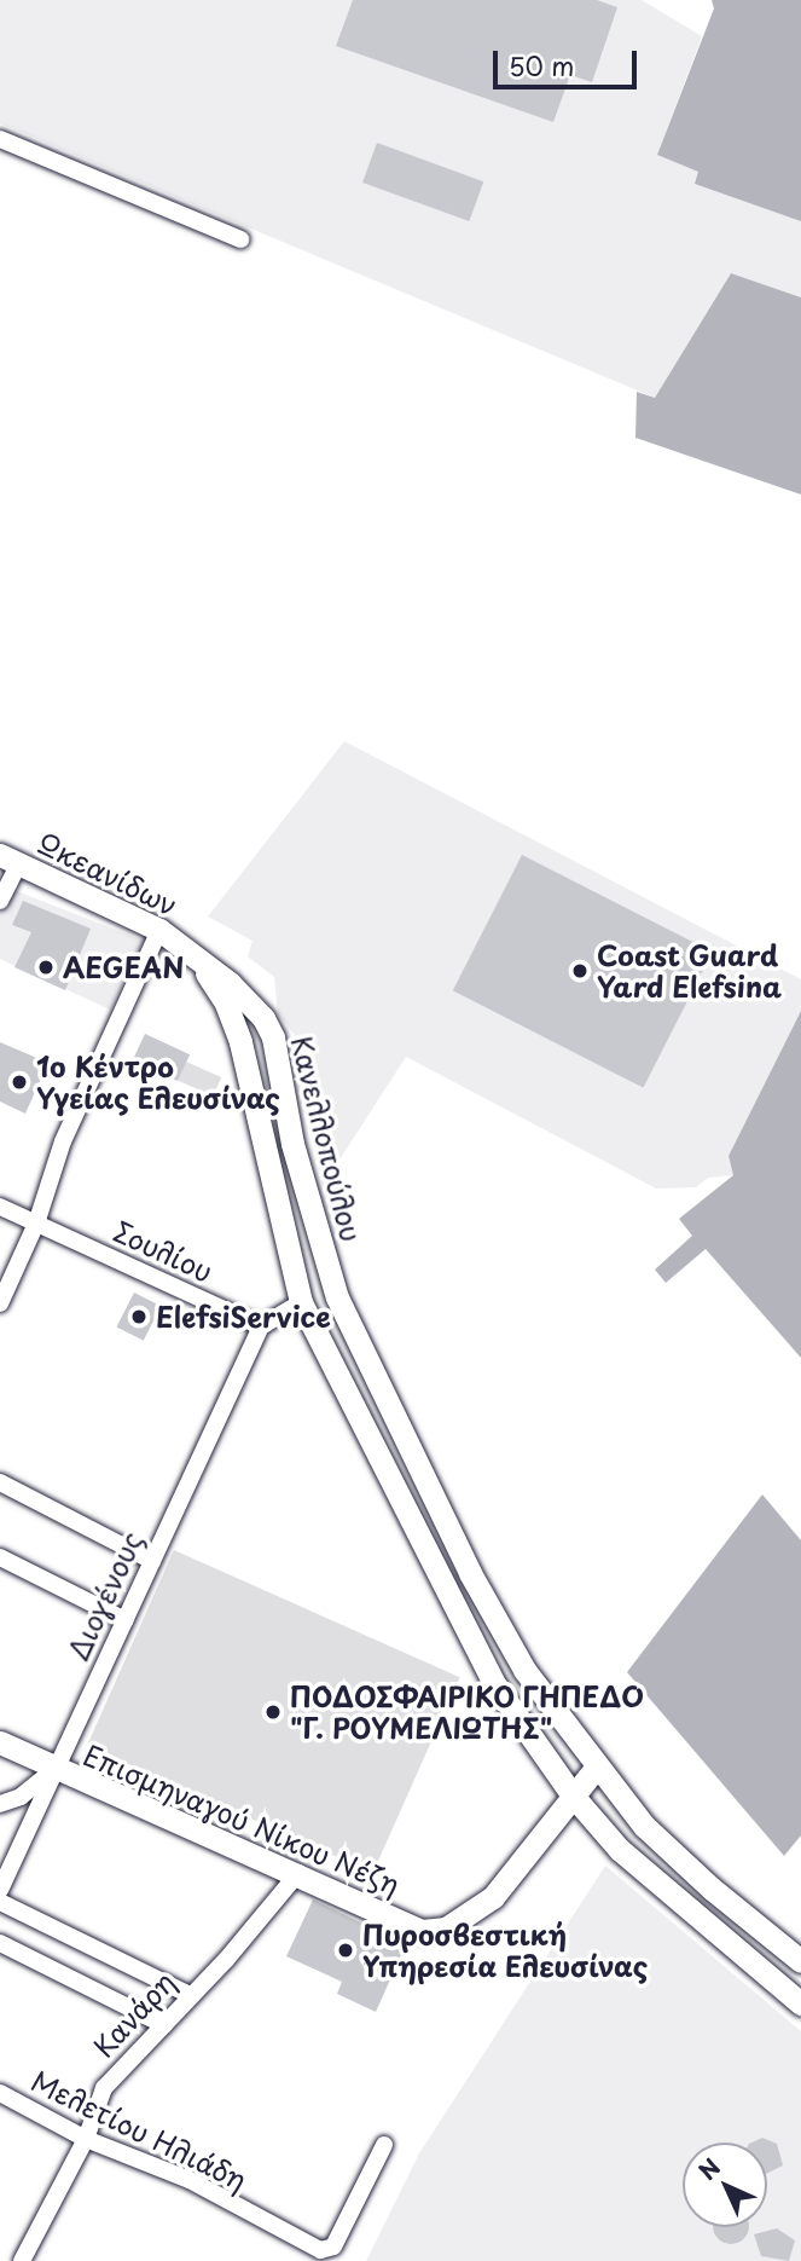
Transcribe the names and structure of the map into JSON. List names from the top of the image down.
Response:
{
  "streets": {
    "street": [
      "Ωκεανίδων",
      "Κανελλοπούλου",
      "Σουλίου",
      "Διογένους",
      "Επισμηναγού Νίκου Νέζη",
      "Κανάρη",
      "Μελετίου Ηλιάδη"
    ]
  },
  "crossings": [
    ["Ωκεανίδων", "Κανελλοπούλου"],
    ["Κανελλοπούλου", "Επισμηναγού Νίκου Νέζη"],
    ["Σουλίου", "Διογένους"],
    ["Διογένους", "Επισμηναγού Νίκου Νέζη"],
    ["Επισμηναγού Νίκου Νέζη", "Κανάρη"],
    ["Κανάρη", "Μελετίου Ηλιάδη"]
  ],
  "places": [
    "AEGEAN",
    "Coast Guard Yard Elefsina",
    "1ο Κέντρο Υγείας Ελευσίνας",
    "ElefsiService",
    "ΠΟΔΟΣΦΑΙΡΙΚΟ ΓΗΠΕΔΟ \"Γ. ΡΟΥΜΕΛΙΩΤΗΣ\"",
    "Πυροσβεστική Υπηρεσία Ελευσίνας"
  ],
  "scale_bar": "50 m",
  "north": "top left"
}
